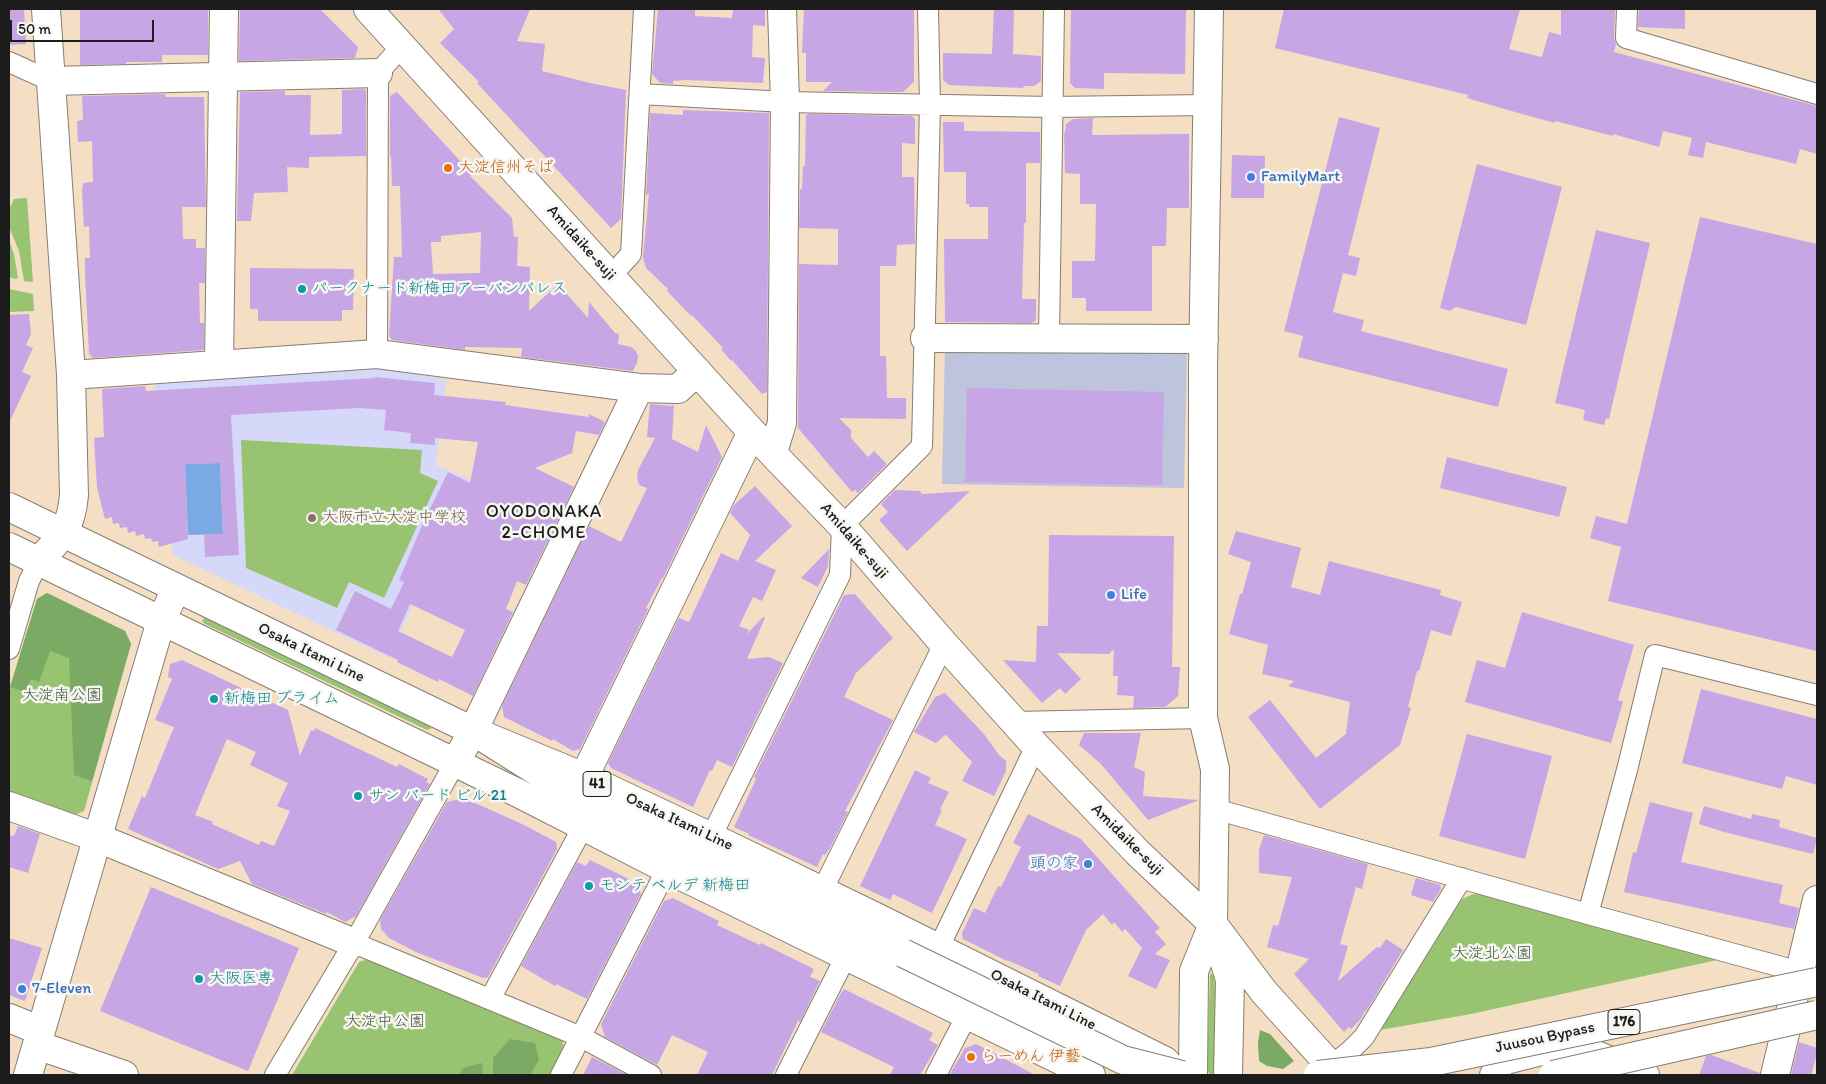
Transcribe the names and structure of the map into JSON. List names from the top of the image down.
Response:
{
  "streets": {
    "main road": [
      "Amidaike-suji",
      "Osaka Itami Line",
      "41",
      "176",
      "Juusou Bypass"
    ]
  },
  "districts": ["OYODONAKA 2-CHOME"],
  "parks": ["大淀南公園", "大淀北公園", "大淀中公園"],
  "places": [
    "大淀信州そば",
    "FamilyMart",
    "パークナード新梅田アーバンパレス",
    "大阪市立大淀中学校",
    "Life",
    "新梅田 プライム",
    "サン バード ビル 21",
    "頭の家",
    "モンテ ベルデ 新梅田",
    "大阪医専",
    "7-Eleven",
    "らーめん 伊藝"
  ],
  "scale_bar": "50 m"
}
